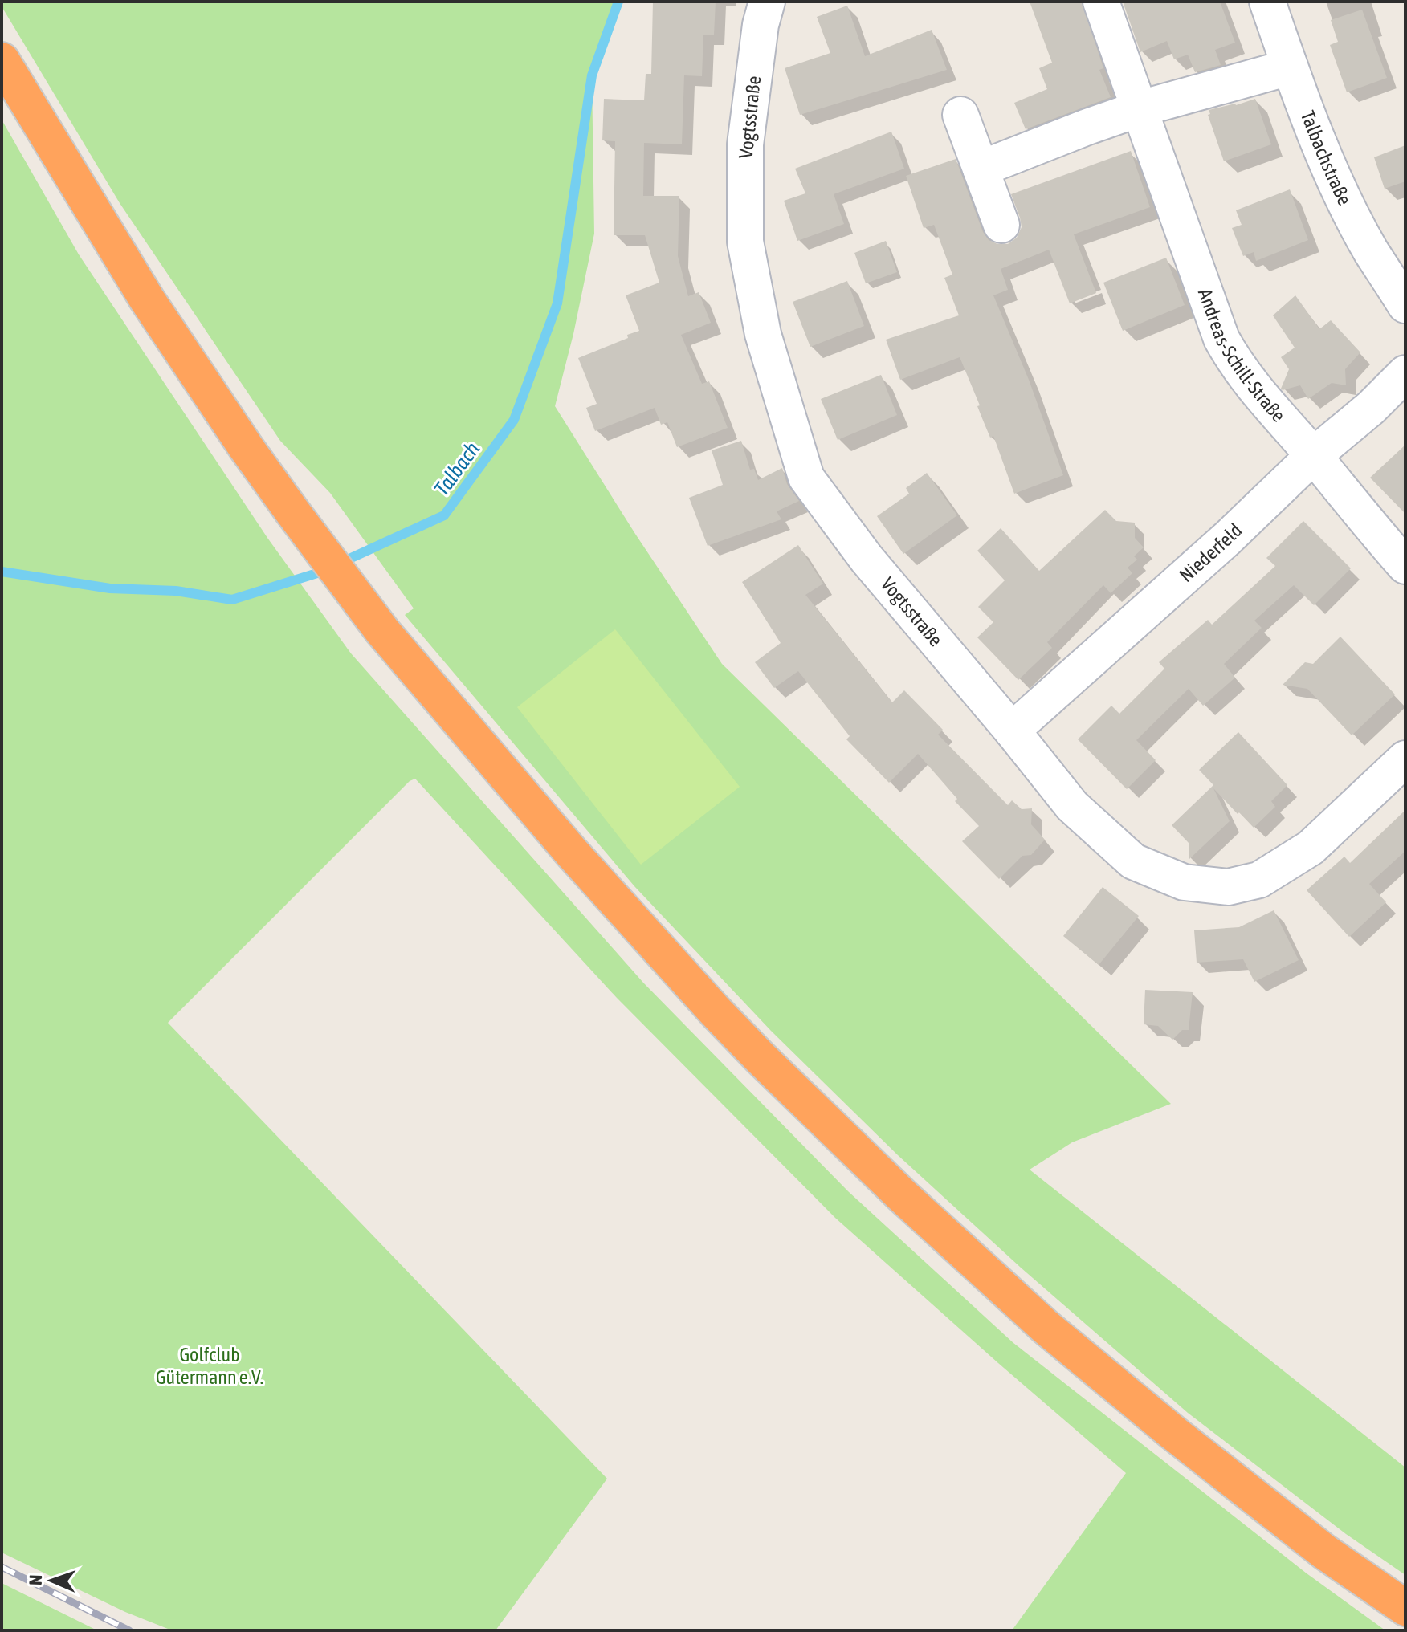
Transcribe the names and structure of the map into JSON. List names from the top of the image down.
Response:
{
  "streets": {
    "street": [
      "Vogtsstraße",
      "Talbachstraße",
      "Andreas-Schill-Straße",
      "Niederfeld"
    ]
  },
  "crossings": [
    ["Vogtsstraße", "Niederfeld"],
    ["Andreas-Schill-Straße", "Niederfeld"]
  ],
  "water": ["Talbach"],
  "parks": ["Golfclub Gütermann e.V."],
  "north": "left"
}
